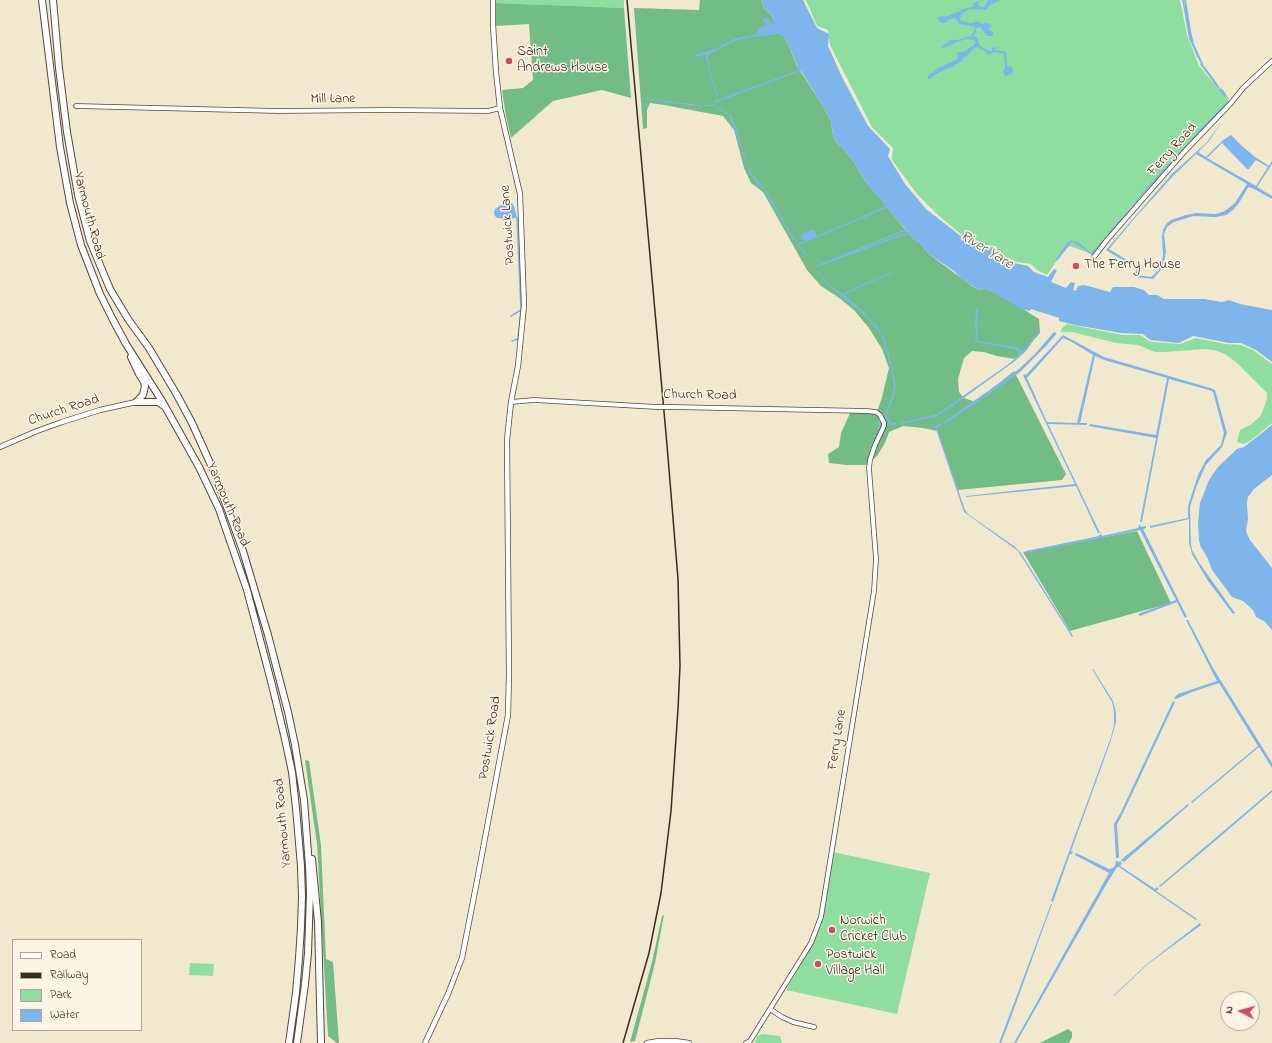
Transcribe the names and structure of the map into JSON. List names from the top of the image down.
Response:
{
  "streets": {
    "highway": ["Yarmouth Road"],
    "street": [
      "Mill Lane",
      "Ferry Road",
      "Postwick Lane",
      "Church Road",
      "Postwick Road",
      "Ferry Lane"
    ]
  },
  "crossings": [
    ["Mill Lane", "Postwick Lane"],
    ["Postwick Lane", "Church Road"],
    ["Postwick Lane", "Postwick Road"],
    ["Church Road", "Postwick Road"],
    ["Church Road", "Ferry Lane"]
  ],
  "water": ["River Yare"],
  "places": [
    "Saint Andrews House",
    "The Ferry House",
    "Norwich Cricket Club",
    "Postwick Village Hall"
  ],
  "legend": [
    "Road",
    "Railway",
    "Park",
    "Water"
  ],
  "north": "left"
}
